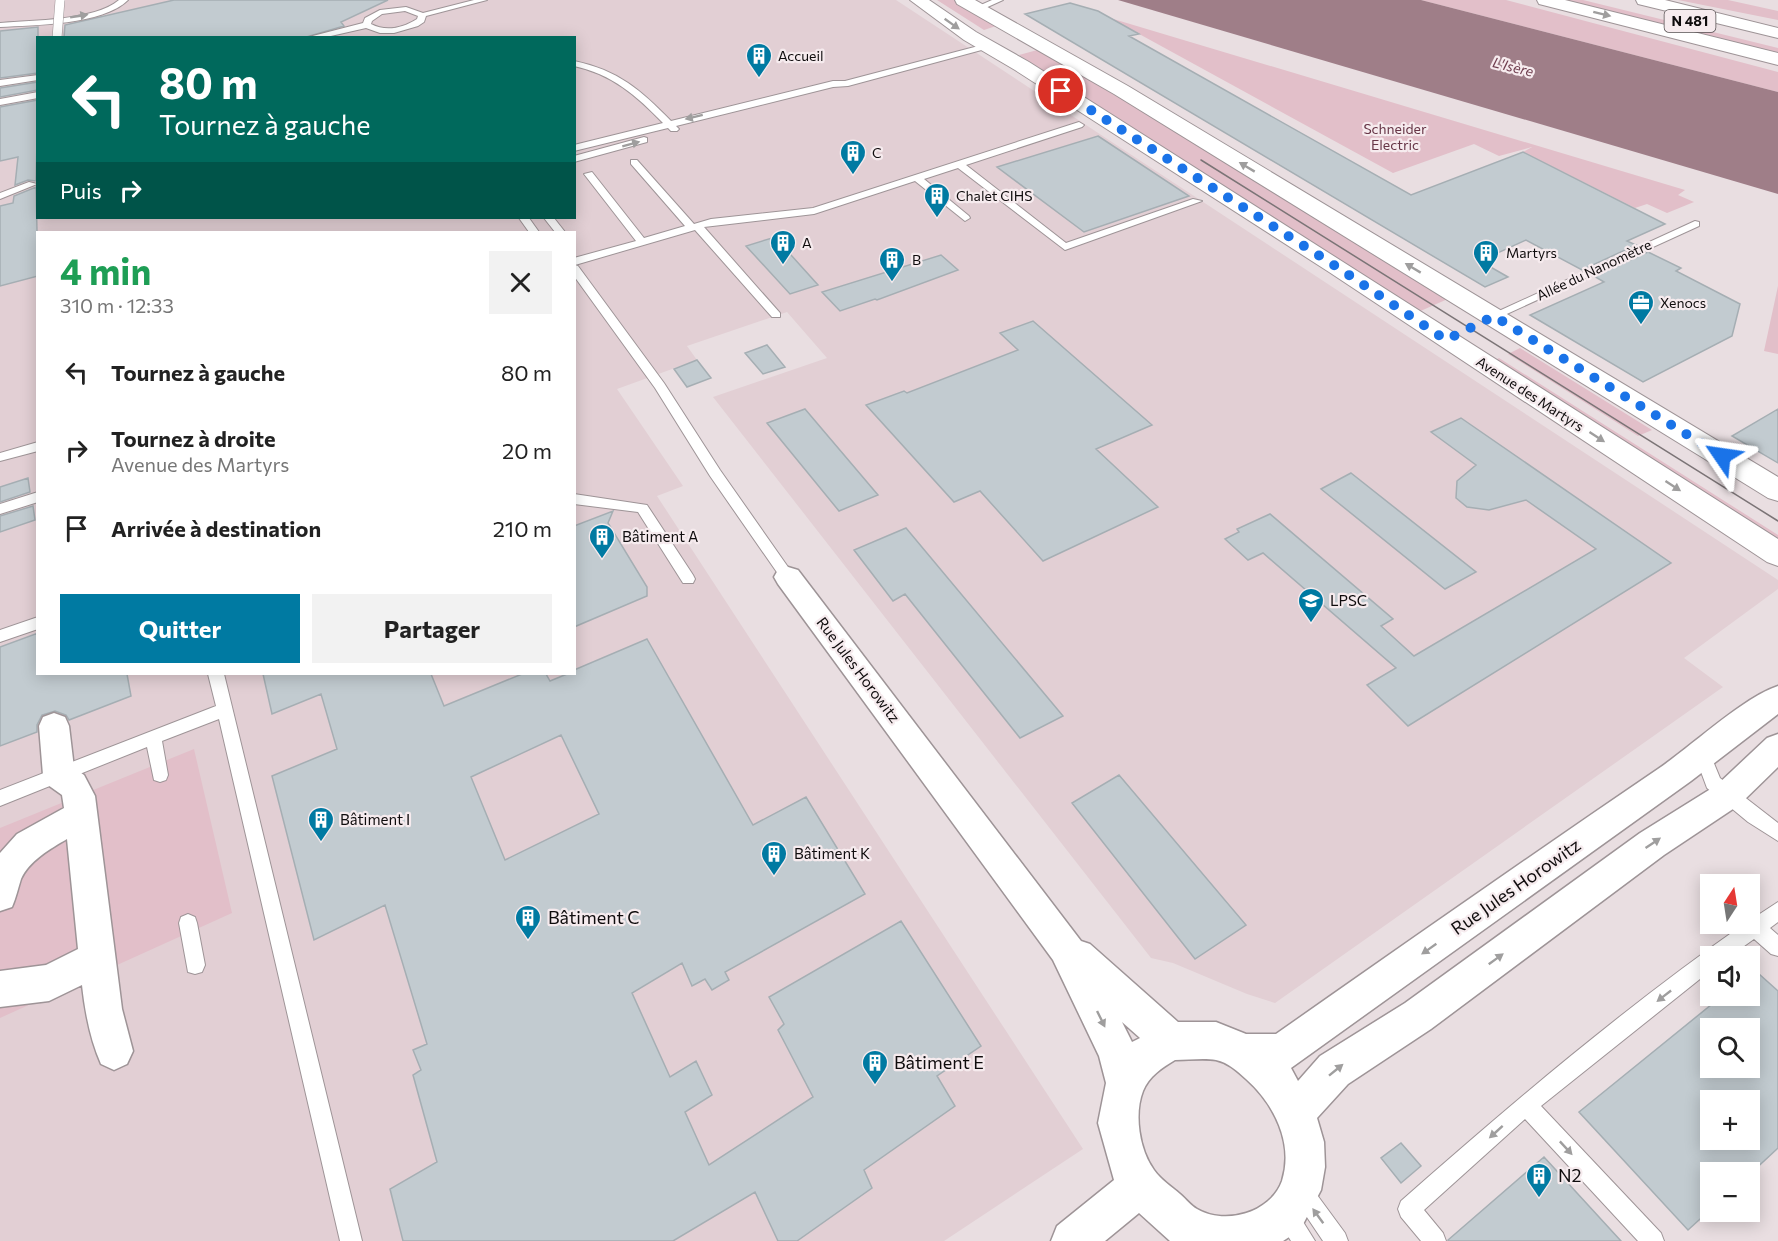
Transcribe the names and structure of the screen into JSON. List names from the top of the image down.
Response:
{
  "streets": {
    "main road": ["N 481", "Avenue des Martyrs"],
    "street": ["Rue Jules Horowitz"],
    "lane": ["Allée du Nanomètre"]
  },
  "water": ["L'Isère"],
  "parks": ["Schneider Electric"],
  "places": {
    "building": [
      "Accueil",
      "C",
      "Chalet CIHS",
      "A",
      "Martyrs",
      "B",
      "Bâtiment A",
      "Bâtiment I",
      "Bâtiment K",
      "Bâtiment C",
      "Bâtiment E",
      "N2"
    ],
    "office": ["Xenocs"],
    "school or university": ["LPSC"]
  },
  "north": "top",
  "page": {
    "turn": ["80 m", "Tournez à gauche"],
    "then": "Puis",
    "heading": ["4 min", "310 m · 12:33"],
    "list": [
      {
        "name": "Tournez à gauche",
        "value": "80 m"
      },
      {
        "name": "Tournez à droite",
        "note": "Avenue des Martyrs",
        "value": "20 m"
      },
      {
        "name": "Arrivée à destination",
        "value": "210 m"
      }
    ],
    "buttons": ["Quitter", "Partager"],
    "map_buttons": ["+", "−"]
  }
}
